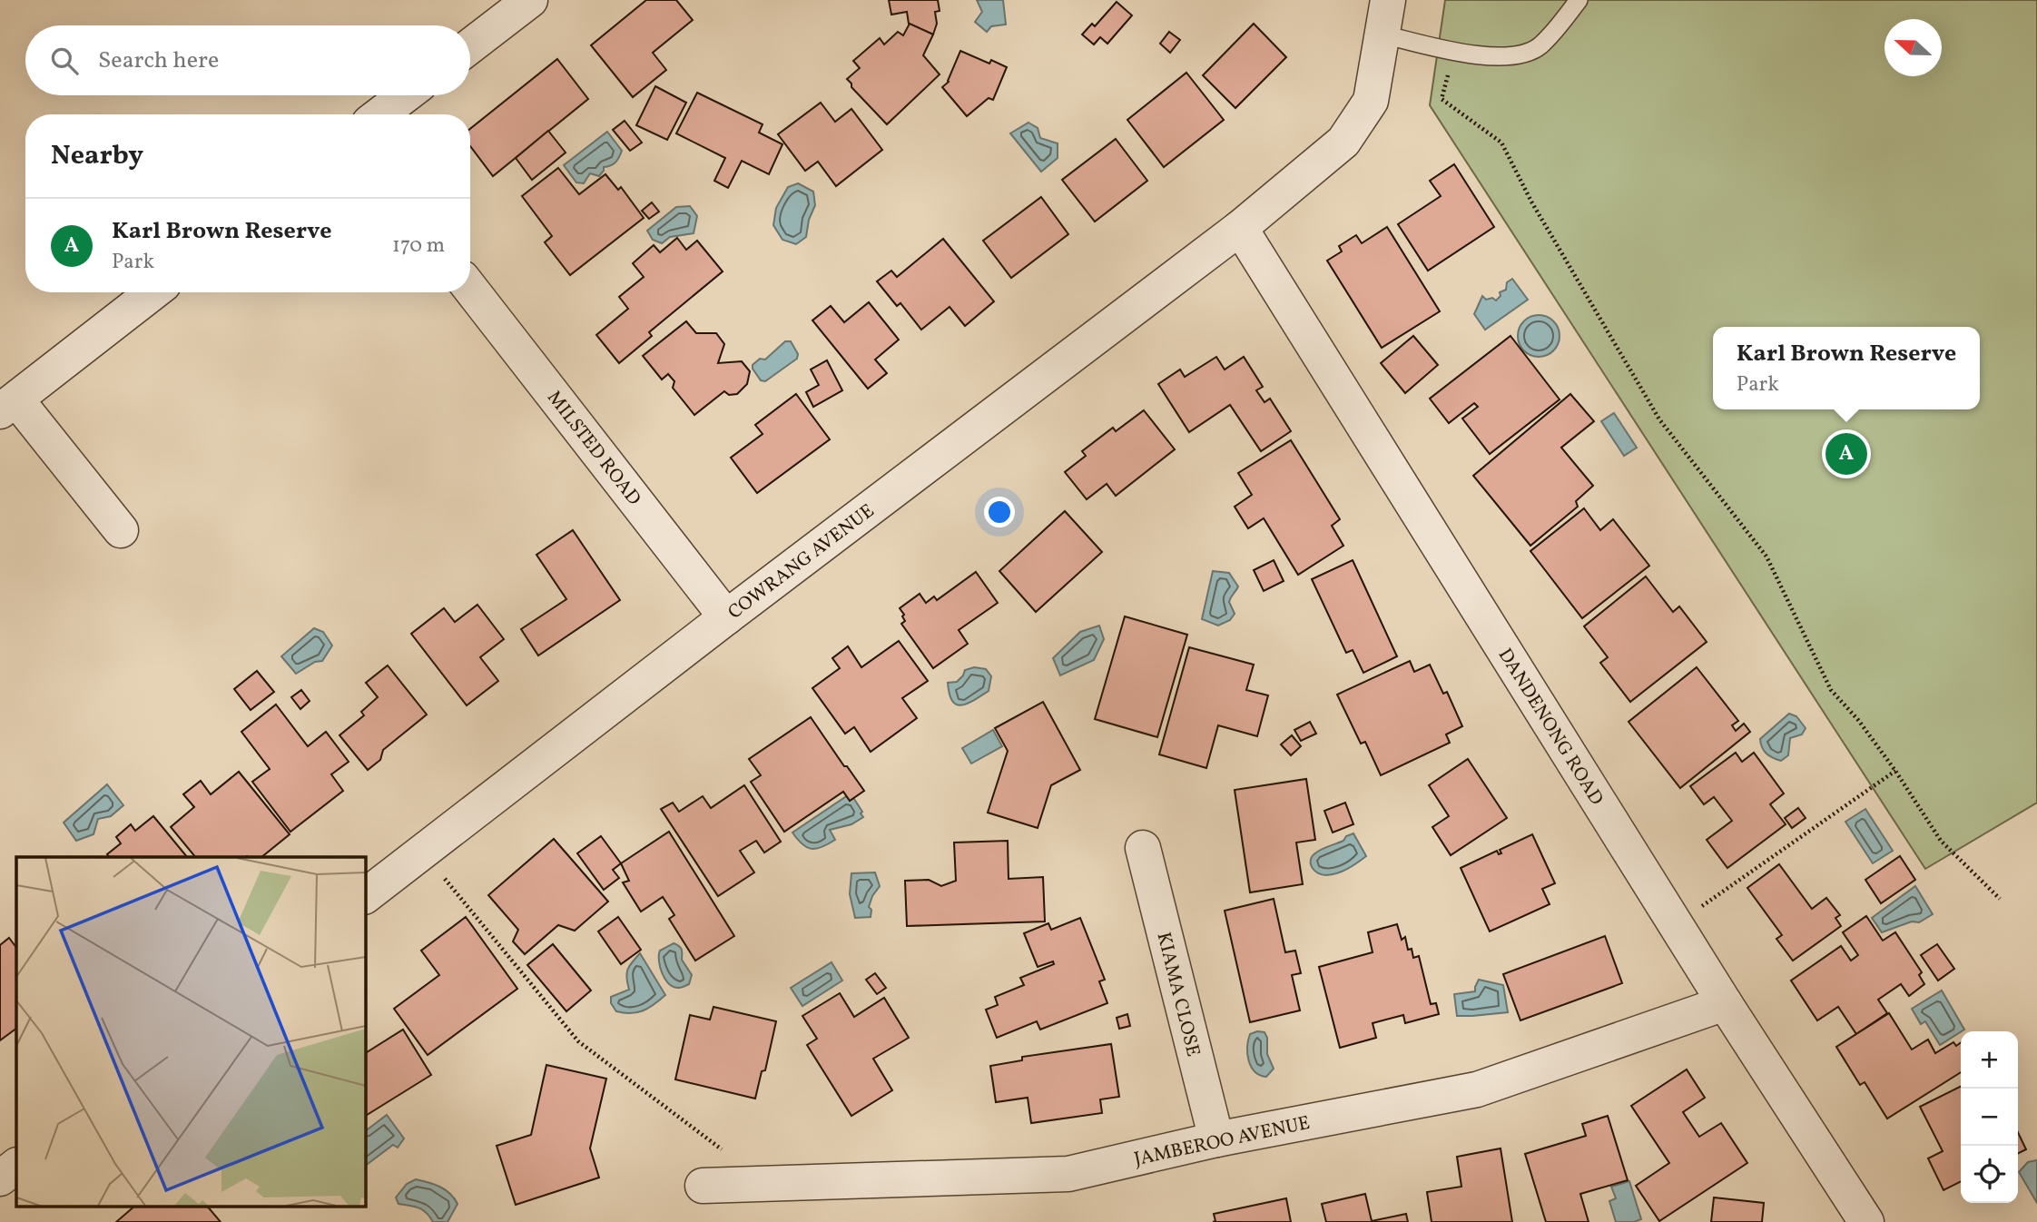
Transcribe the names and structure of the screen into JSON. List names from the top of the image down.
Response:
{
  "streets": {
    "street": [
      "MILSTED ROAD",
      "COWRANG AVENUE",
      "DANDENONG ROAD",
      "KIAMA CLOSE",
      "JAMBEROO AVENUE"
    ]
  },
  "crossings": [
    ["MILSTED ROAD", "COWRANG AVENUE"],
    ["COWRANG AVENUE", "DANDENONG ROAD"],
    ["DANDENONG ROAD", "JAMBEROO AVENUE"],
    ["KIAMA CLOSE", "JAMBEROO AVENUE"]
  ],
  "north": "left",
  "page": {
    "search": "Search here",
    "heading": "Nearby",
    "list": [
      {
        "mark": "A",
        "name": "Karl Brown Reserve",
        "note": "Park",
        "value": "170 m"
      }
    ],
    "popup": ["Karl Brown Reserve", "Park"],
    "pins": "A",
    "map_buttons": ["+", "−"]
  }
}
